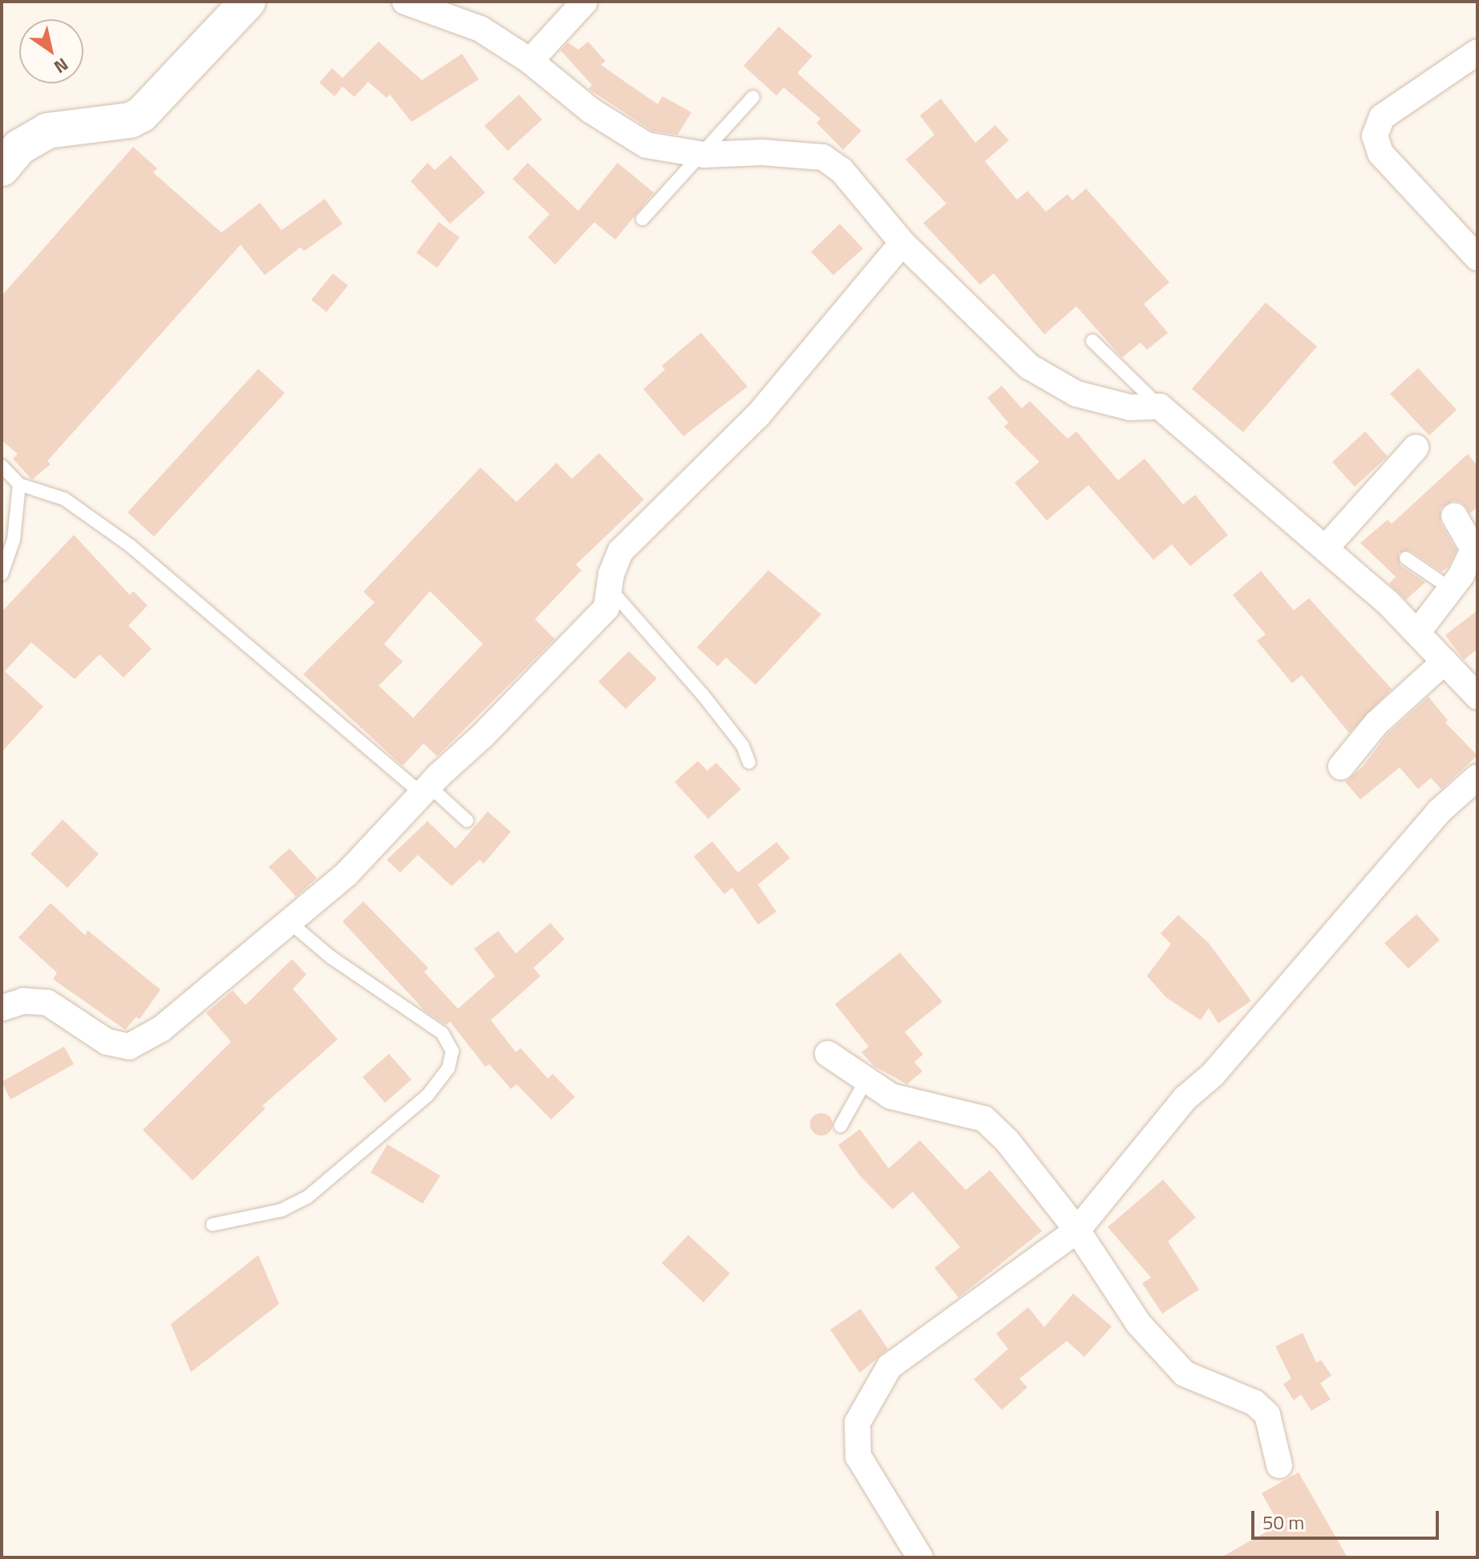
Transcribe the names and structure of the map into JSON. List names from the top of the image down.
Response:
{
  "scale_bar": "50 m",
  "north": "bottom right"
}
